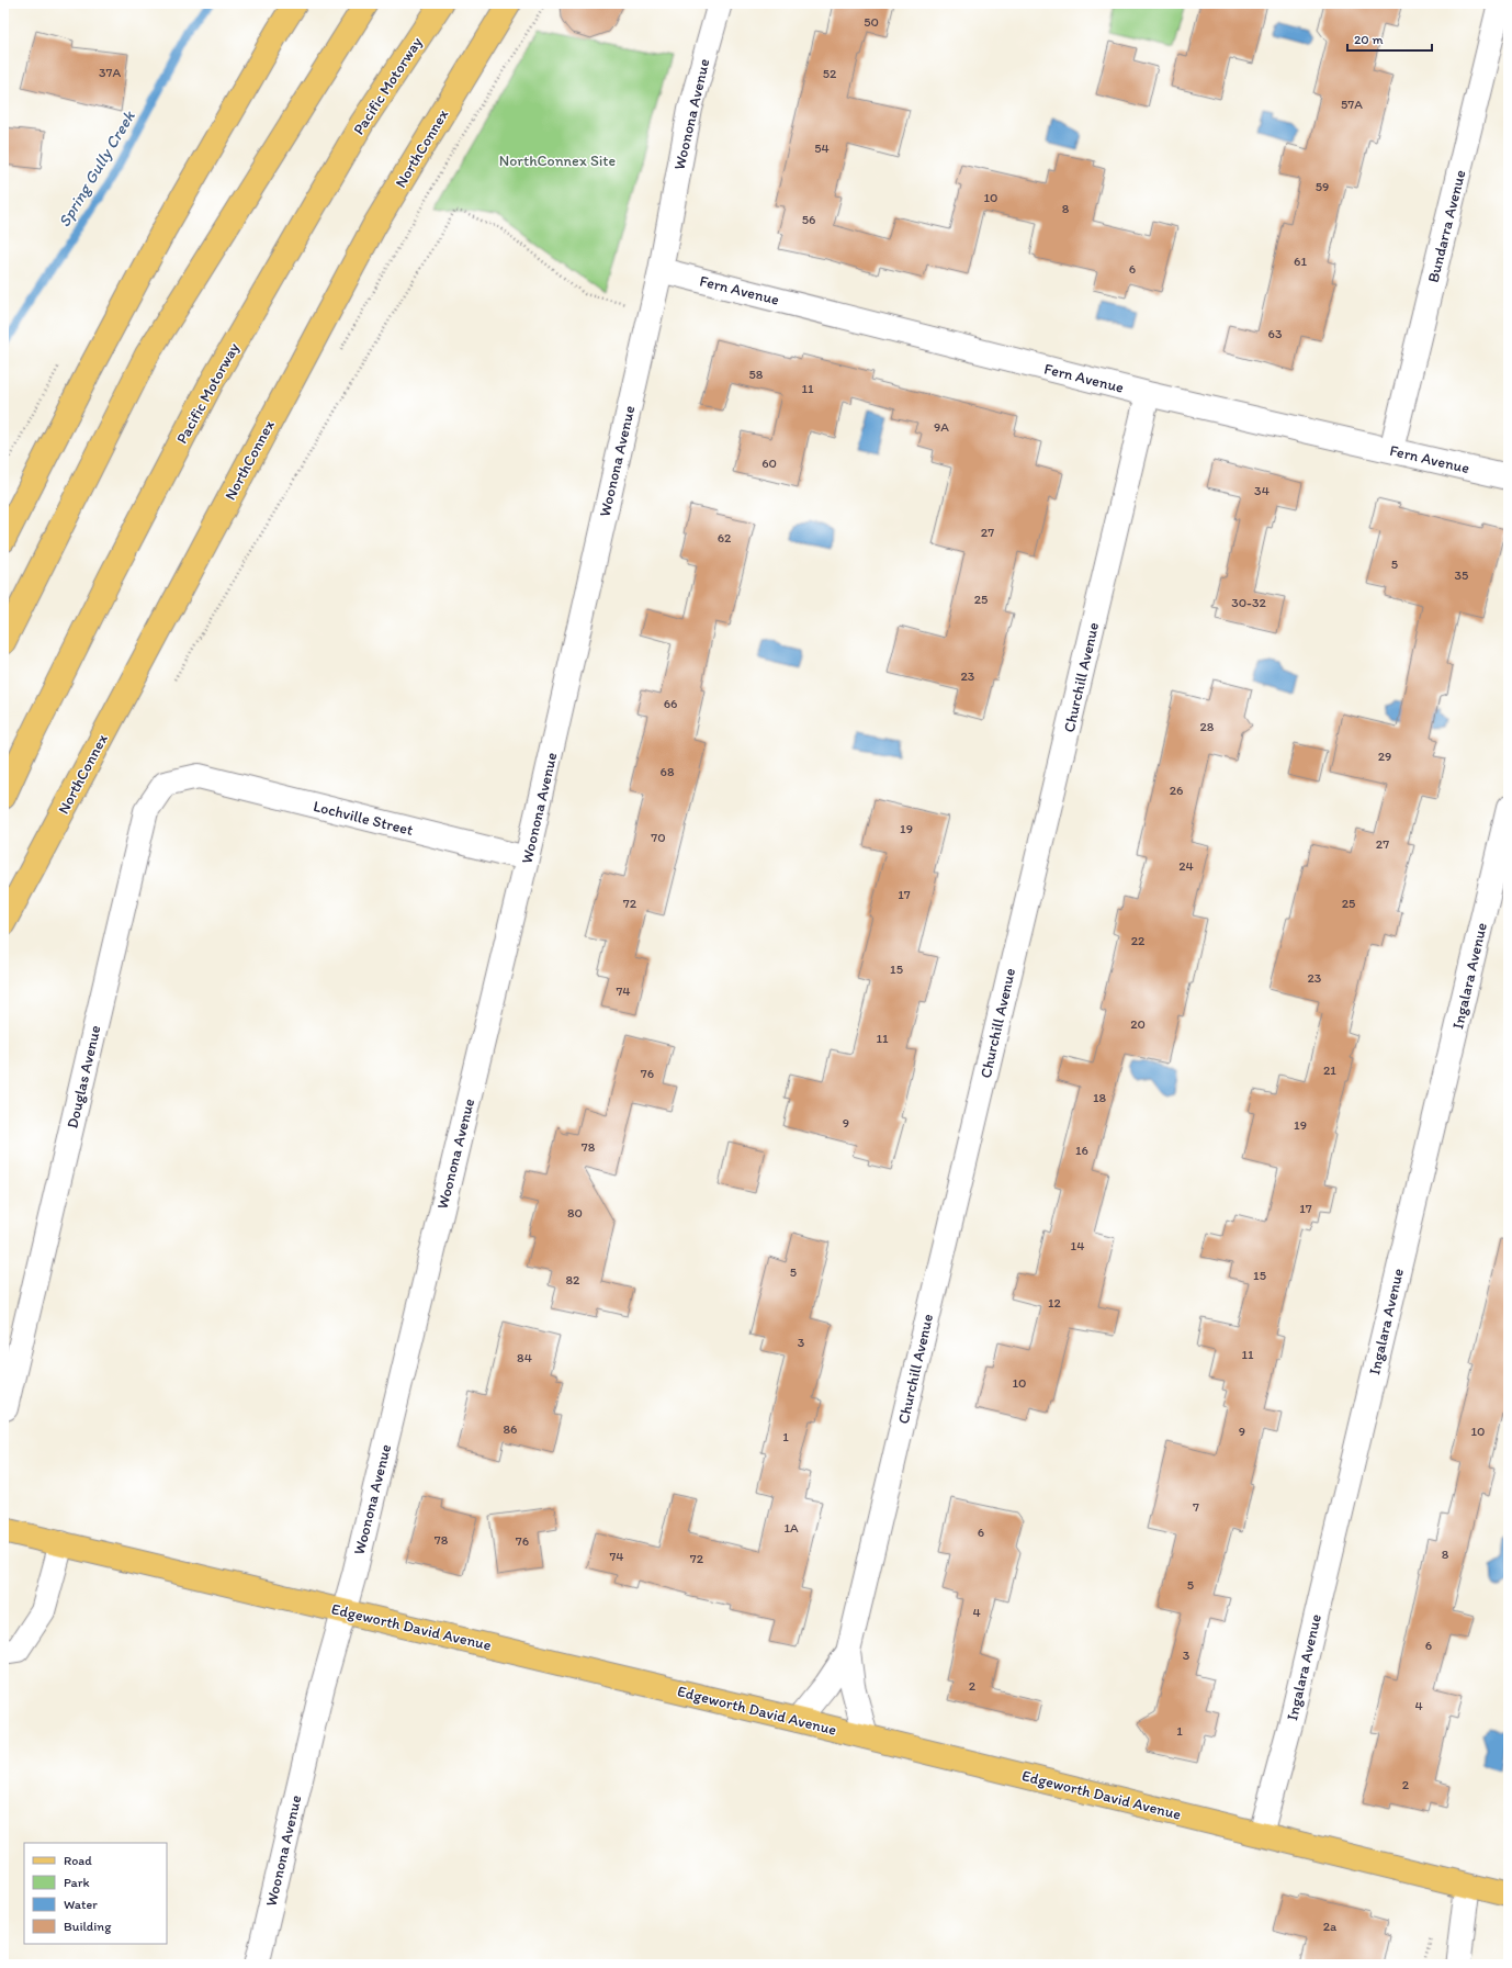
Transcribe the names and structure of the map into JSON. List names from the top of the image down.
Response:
{
  "streets": {
    "main road": ["Pacific Motorway", "NorthConnex", "Edgeworth David Avenue"],
    "street": [
      "Woonona Avenue",
      "Bundarra Avenue",
      "Fern Avenue",
      "Churchill Avenue",
      "Lochville Street",
      "Ingalara Avenue",
      "Douglas Avenue"
    ]
  },
  "crossings": [
    ["Woonona Avenue", "Fern Avenue"],
    ["Woonona Avenue", "Lochville Street"],
    ["Woonona Avenue", "Edgeworth David Avenue"],
    ["Bundarra Avenue", "Fern Avenue"],
    ["Fern Avenue", "Churchill Avenue"],
    ["Churchill Avenue", "Edgeworth David Avenue"],
    ["Lochville Street", "Douglas Avenue"],
    ["Ingalara Avenue", "Edgeworth David Avenue"]
  ],
  "water": ["Spring Gully Creek"],
  "parks": ["NorthConnex Site"],
  "house_numbers": [
    "50",
    "37A",
    "52",
    "57A",
    "54",
    "59",
    "10",
    "8",
    "56",
    "61",
    "6",
    "63",
    "58",
    "11",
    "9A",
    "60",
    "34",
    "27",
    "62",
    "5",
    "35",
    "25",
    "30-32",
    "23",
    "66",
    "28",
    "29",
    "68",
    "26",
    "19",
    "70",
    "27",
    "24",
    "17",
    "72",
    "25",
    "22",
    "15",
    "23",
    "74",
    "20",
    "11",
    "21",
    "76",
    "18",
    "9",
    "19",
    "78",
    "16",
    "17",
    "80",
    "14",
    "5",
    "15",
    "82",
    "12",
    "3",
    "11",
    "84",
    "10",
    "86",
    "9",
    "10",
    "1",
    "7",
    "1A",
    "6",
    "78",
    "76",
    "8",
    "74",
    "72",
    "5",
    "4",
    "6",
    "3",
    "2",
    "4",
    "1",
    "2",
    "2a"
  ],
  "legend": [
    "Road",
    "Park",
    "Water",
    "Building"
  ],
  "scale_bar": "20 m"
}
